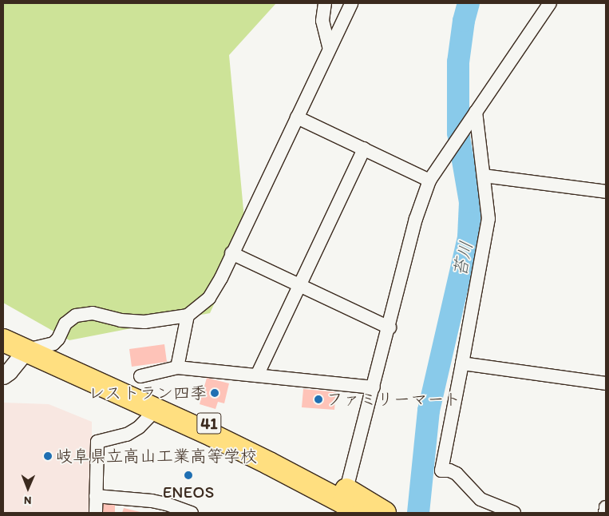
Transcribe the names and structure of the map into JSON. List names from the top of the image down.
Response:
{
  "streets": {
    "highway": ["41"]
  },
  "water": ["苔川"],
  "places": [
    "レストラン四季",
    "ファミリーマート",
    "岐阜県立高山工業高等学校",
    "ENEOS"
  ],
  "north": "bottom"
}
